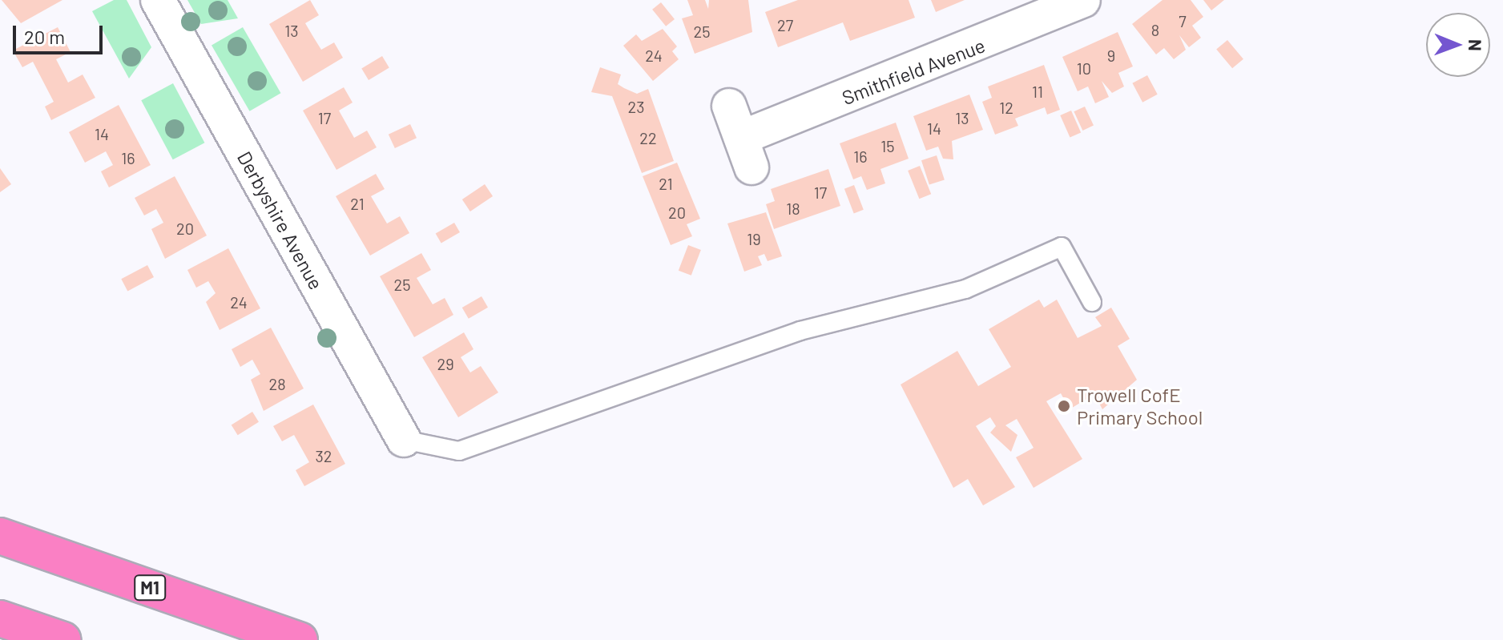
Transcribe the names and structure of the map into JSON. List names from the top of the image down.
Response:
{
  "streets": {
    "highway": ["M1"],
    "street": ["Smithfield Avenue", "Derbyshire Avenue"]
  },
  "places": ["Trowell CofE Primary School"],
  "house_numbers": [
    "7",
    "27",
    "8",
    "13",
    "25",
    "24",
    "9",
    "10",
    "11",
    "23",
    "12",
    "17",
    "13",
    "14",
    "14",
    "22",
    "15",
    "16",
    "16",
    "21",
    "17",
    "21",
    "18",
    "20",
    "20",
    "19",
    "25",
    "24",
    "29",
    "28",
    "32"
  ],
  "scale_bar": "20 m",
  "north": "right"
}
